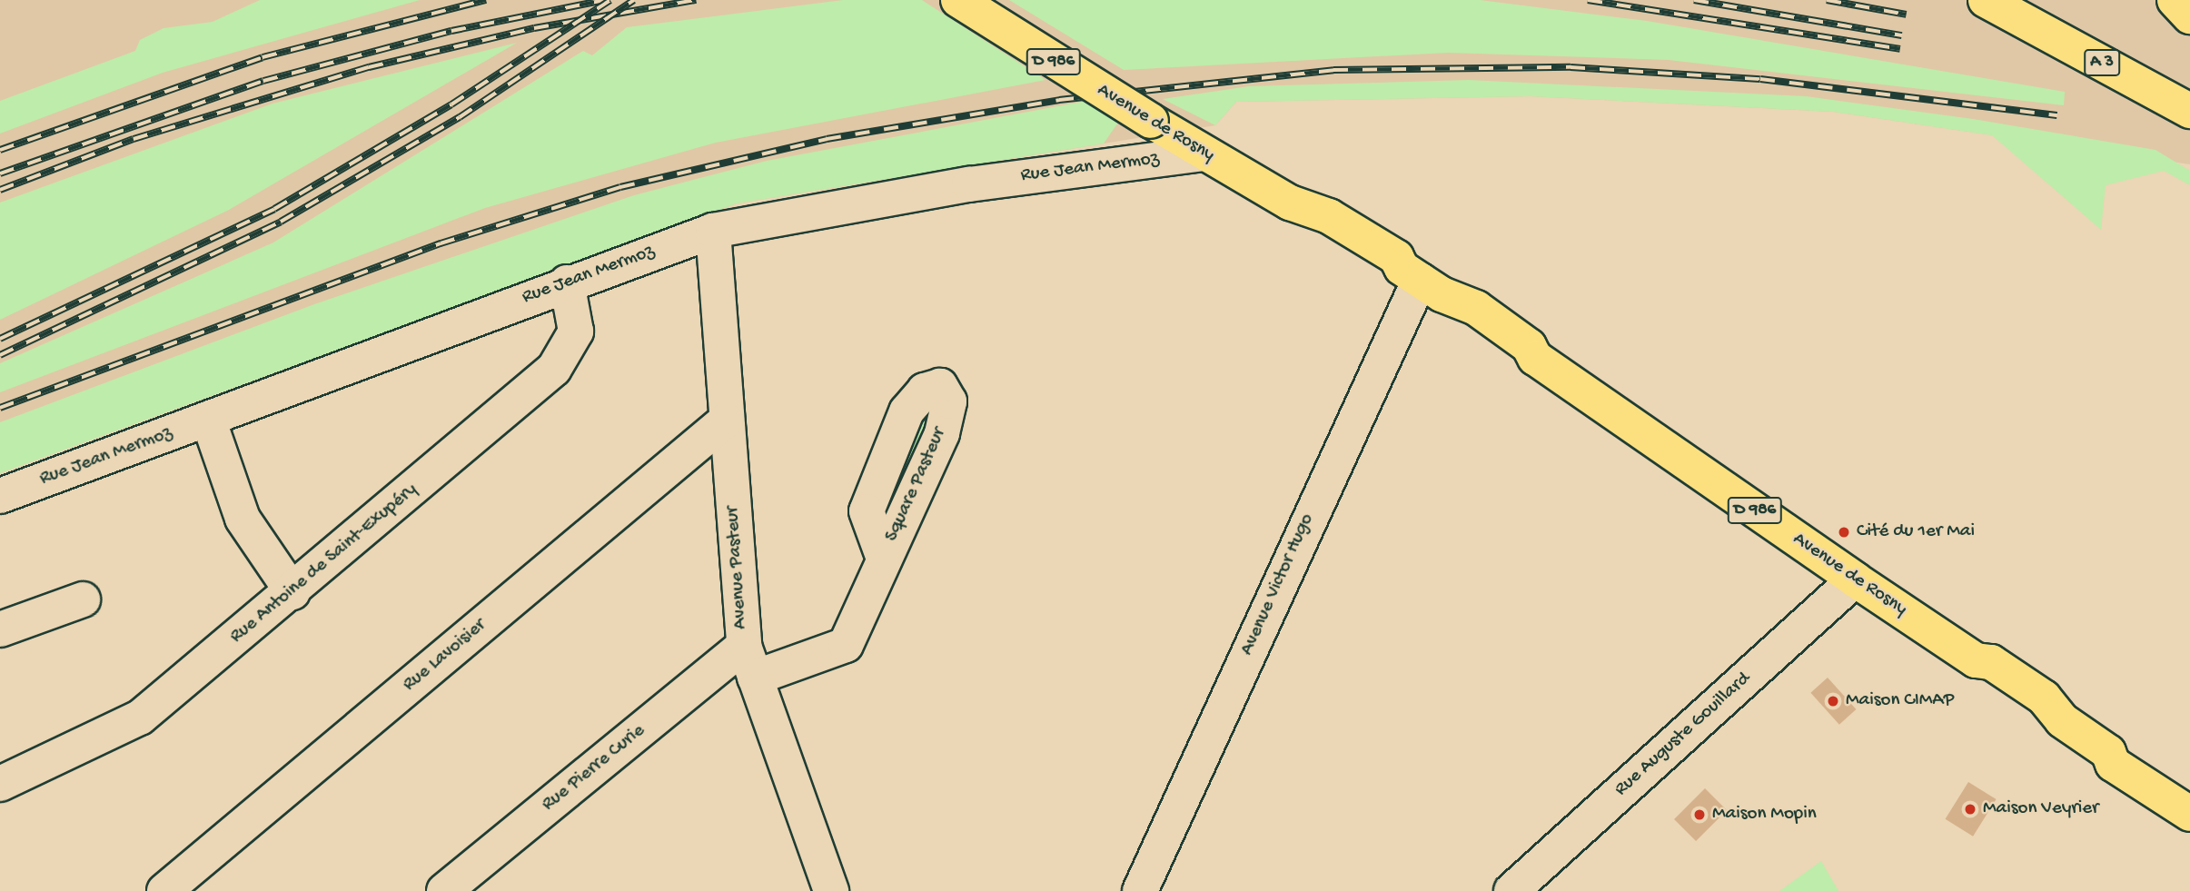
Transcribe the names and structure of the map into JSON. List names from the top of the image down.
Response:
{
  "streets": {
    "main road": ["D 986", "A 3", "Avenue de Rosny"],
    "street": [
      "Rue Jean Mermoz",
      "Square Pasteur",
      "Rue Antoine de Saint-Exupéry",
      "Avenue Pasteur",
      "Avenue Victor Hugo",
      "Rue Lavoisier",
      "Rue Auguste Gouillard",
      "Rue Pierre Curie"
    ]
  },
  "crossings": [
    ["Avenue de Rosny", "Rue Jean Mermoz"],
    ["Avenue de Rosny", "Avenue Victor Hugo"],
    ["Avenue de Rosny", "Rue Auguste Gouillard"],
    ["Rue Jean Mermoz", "Rue Antoine de Saint-Exupéry"],
    ["Rue Jean Mermoz", "Avenue Pasteur"],
    ["Square Pasteur", "Avenue Pasteur"],
    ["Square Pasteur", "Rue Pierre Curie"],
    ["Avenue Pasteur", "Rue Lavoisier"],
    ["Avenue Pasteur", "Rue Pierre Curie"]
  ],
  "places": [
    "Cité du 1er Mai",
    "Maison CIMAP",
    "Maison Veyrier",
    "Maison Mopin"
  ]
}
